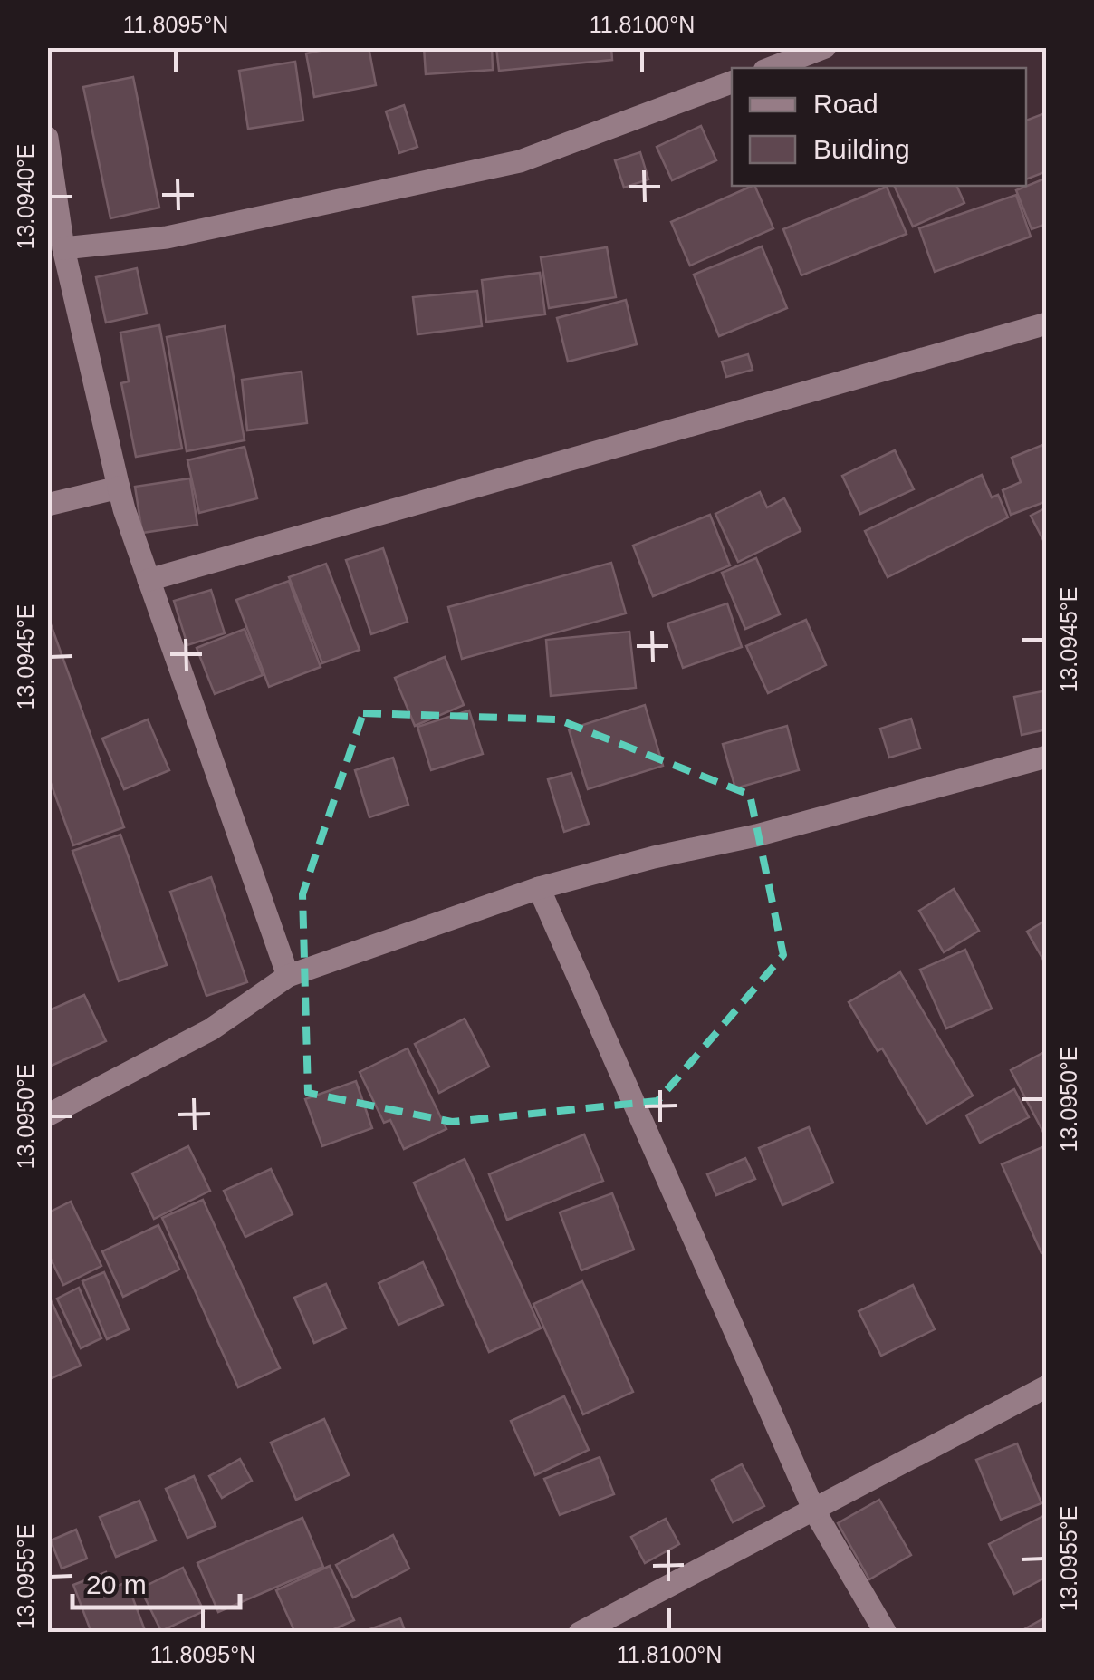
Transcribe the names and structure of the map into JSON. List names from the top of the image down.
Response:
{
  "legend": ["Road", "Building"],
  "scale_bar": "20 m",
  "coordinates": [
    "11.8095°N",
    "11.8100°N",
    "13.0940°E",
    "13.0945°E",
    "13.0950°E",
    "13.0955°E"
  ]
}
